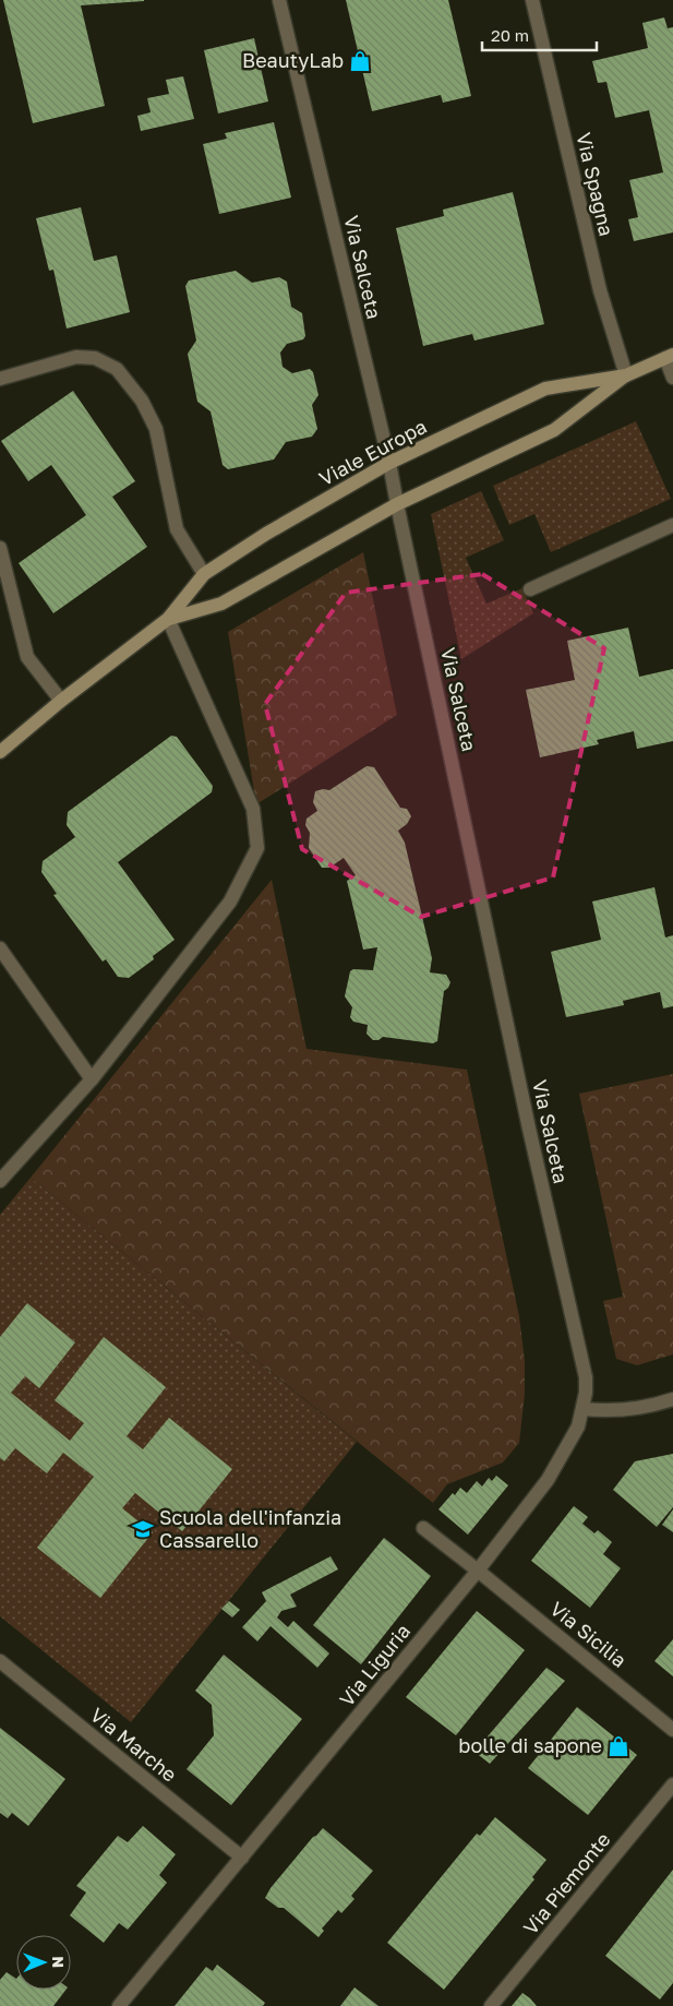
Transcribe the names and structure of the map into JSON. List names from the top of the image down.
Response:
{
  "streets": {
    "main road": ["Viale Europa"],
    "street": [
      "Via Spagna",
      "Via Salceta",
      "Via Sicilia",
      "Via Liguria",
      "Via Marche",
      "Via Piemonte"
    ]
  },
  "crossings": [
    ["Via Spagna", "Viale Europa"],
    ["Via Salceta", "Viale Europa"],
    ["Via Salceta", "Via Liguria"],
    ["Via Sicilia", "Via Liguria"],
    ["Via Liguria", "Via Marche"]
  ],
  "places": {
    "shop": ["BeautyLab", "bolle di sapone"],
    "school or university": ["Scuola dell'infanzia Cassarello"]
  },
  "scale_bar": "20 m",
  "north": "right"
}
